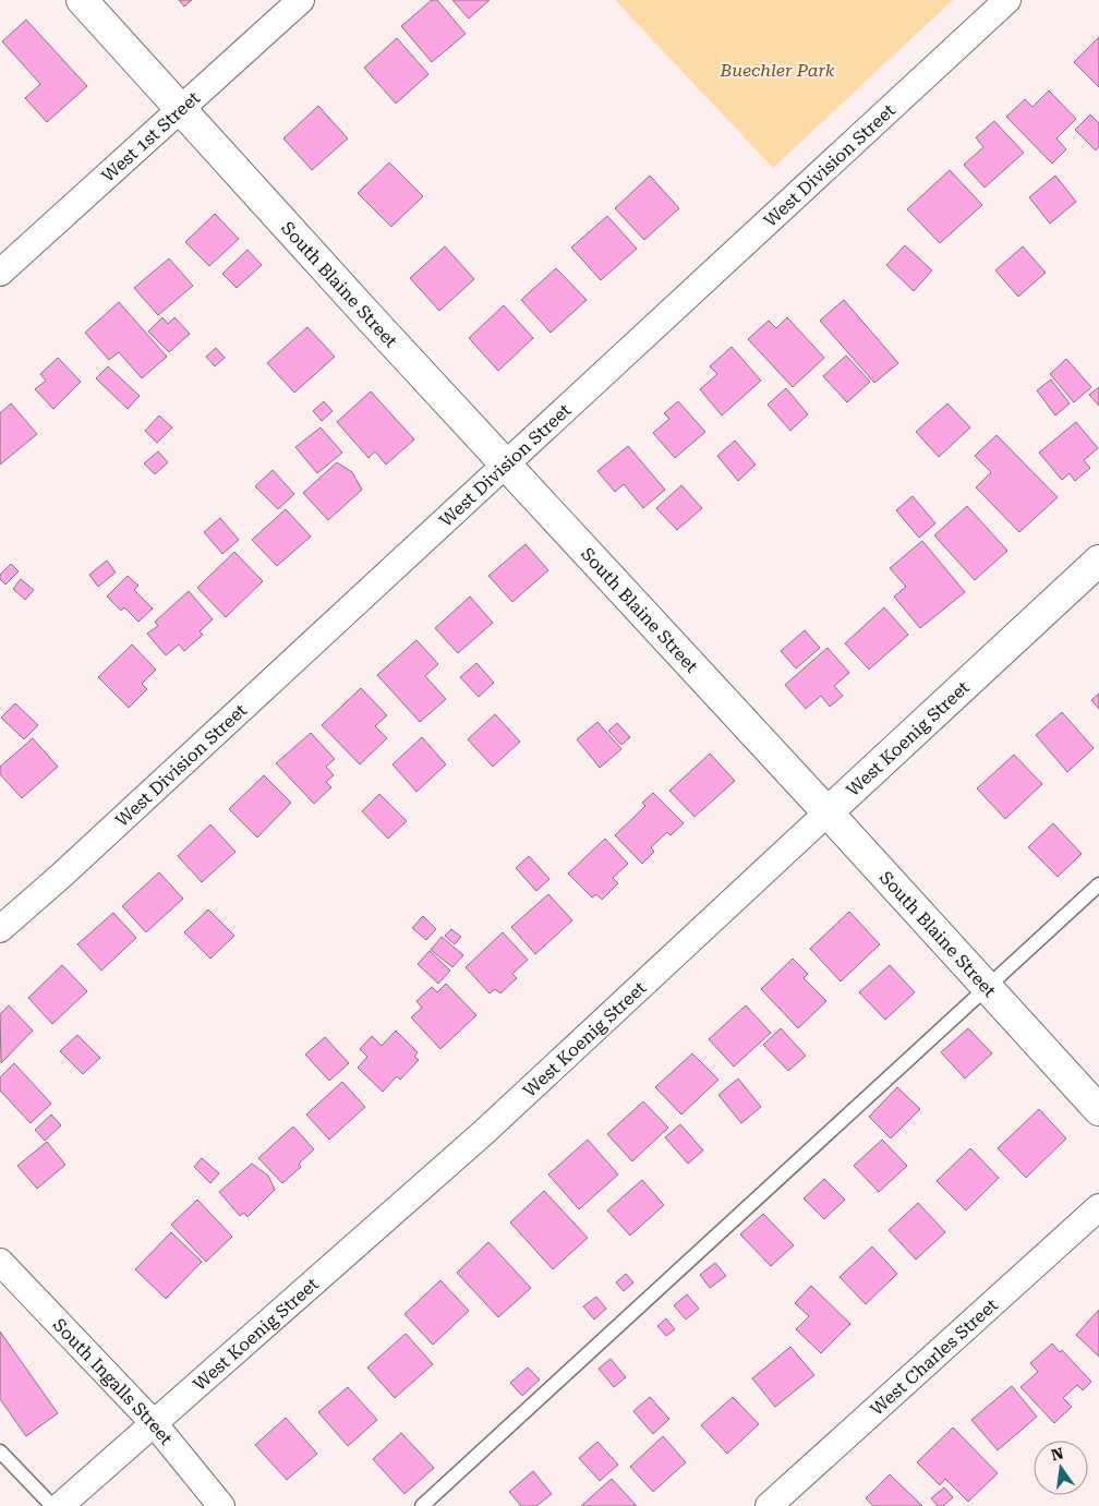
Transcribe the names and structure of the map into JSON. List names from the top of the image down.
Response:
{
  "streets": {
    "street": [
      "West 1st Street",
      "West Division Street",
      "South Blaine Street",
      "West Koenig Street",
      "West Charles Street",
      "South Ingalls Street"
    ]
  },
  "crossings": [
    ["West 1st Street", "South Blaine Street"],
    ["West Division Street", "South Blaine Street"],
    ["South Blaine Street", "West Koenig Street"],
    ["West Koenig Street", "South Ingalls Street"]
  ],
  "parks": ["Buechler Park"],
  "north": "top"
}
